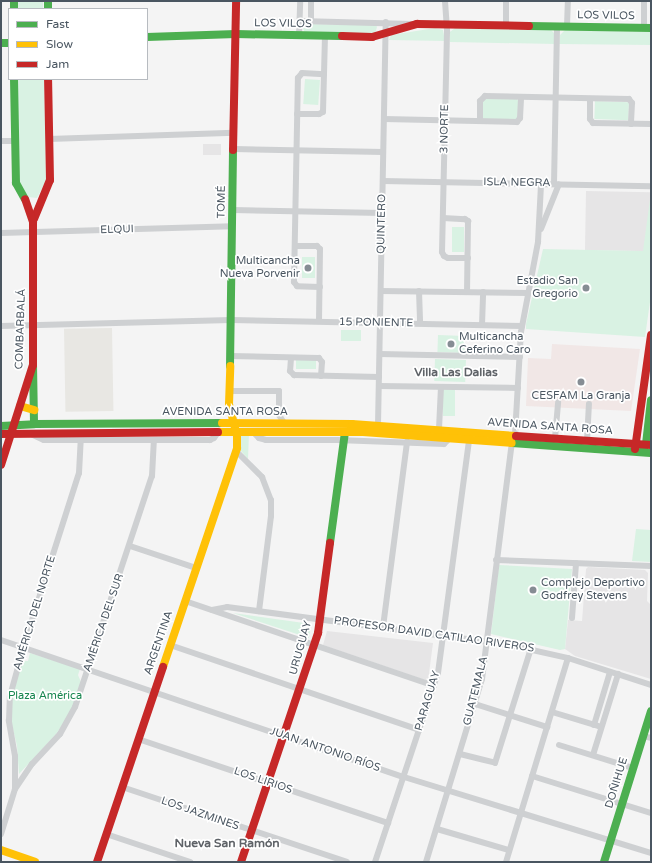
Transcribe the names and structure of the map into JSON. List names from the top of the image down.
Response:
{
  "streets": {
    "main road": [
      "LOS VILOS",
      "TOMÉ",
      "COMBARBALÁ",
      "AVENIDA SANTA ROSA",
      "ARGENTINA",
      "URUGUAY",
      "DOÑIHUE"
    ],
    "street": [
      "3 NORTE",
      "ISLA NEGRA",
      "QUINTERO",
      "ELQUI",
      "15 PONIENTE",
      "AMÉRICA DEL NORTE",
      "AMÉRICA DEL SUR",
      "PROFESOR DAVID CATILAO RIVEROS",
      "GUATEMALA",
      "PARAGUAY",
      "JUAN ANTONIO RÍOS",
      "LOS LIRIOS",
      "LOS JAZMINES"
    ]
  },
  "crossings": [
    ["LOS VILOS", "3 NORTE"],
    ["LOS VILOS", "TOMÉ"],
    ["LOS VILOS", "QUINTERO"],
    ["3 NORTE", "ISLA NEGRA"],
    ["ISLA NEGRA", "QUINTERO"],
    ["TOMÉ", "ELQUI"],
    ["TOMÉ", "15 PONIENTE"],
    ["TOMÉ", "AVENIDA SANTA ROSA"],
    ["TOMÉ", "ARGENTINA"],
    ["QUINTERO", "15 PONIENTE"],
    ["QUINTERO", "AVENIDA SANTA ROSA"],
    ["ELQUI", "COMBARBALÁ"],
    ["15 PONIENTE", "COMBARBALÁ"],
    ["15 PONIENTE", "GUATEMALA"],
    ["COMBARBALÁ", "AVENIDA SANTA ROSA"],
    ["AVENIDA SANTA ROSA", "AMÉRICA DEL NORTE"],
    ["AVENIDA SANTA ROSA", "AMÉRICA DEL SUR"],
    ["AVENIDA SANTA ROSA", "ARGENTINA"],
    ["AVENIDA SANTA ROSA", "URUGUAY"],
    ["AVENIDA SANTA ROSA", "GUATEMALA"],
    ["AVENIDA SANTA ROSA", "PARAGUAY"],
    ["AMÉRICA DEL NORTE", "AMÉRICA DEL SUR"],
    ["AMÉRICA DEL NORTE", "JUAN ANTONIO RÍOS"],
    ["AMÉRICA DEL SUR", "JUAN ANTONIO RÍOS"],
    ["PROFESOR DAVID CATILAO RIVEROS", "ARGENTINA"],
    ["PROFESOR DAVID CATILAO RIVEROS", "URUGUAY"],
    ["PROFESOR DAVID CATILAO RIVEROS", "GUATEMALA"],
    ["PROFESOR DAVID CATILAO RIVEROS", "PARAGUAY"],
    ["ARGENTINA", "JUAN ANTONIO RÍOS"],
    ["ARGENTINA", "LOS LIRIOS"],
    ["ARGENTINA", "LOS JAZMINES"],
    ["URUGUAY", "JUAN ANTONIO RÍOS"],
    ["URUGUAY", "LOS LIRIOS"],
    ["URUGUAY", "LOS JAZMINES"],
    ["GUATEMALA", "JUAN ANTONIO RÍOS"],
    ["PARAGUAY", "JUAN ANTONIO RÍOS"],
    ["PARAGUAY", "LOS LIRIOS"],
    ["JUAN ANTONIO RÍOS", "DOÑIHUE"]
  ],
  "districts": ["Villa Las Dalias", "Nueva San Ramón"],
  "parks": ["Plaza América"],
  "places": [
    "Multicancha Nueva Porvenir",
    "Estadio San Gregorio",
    "Multicancha Ceferino Caro",
    "CESFAM La Granja",
    "Complejo Deportivo Godfrey Stevens"
  ],
  "legend": ["Fast", "Slow", "Jam"]
}
